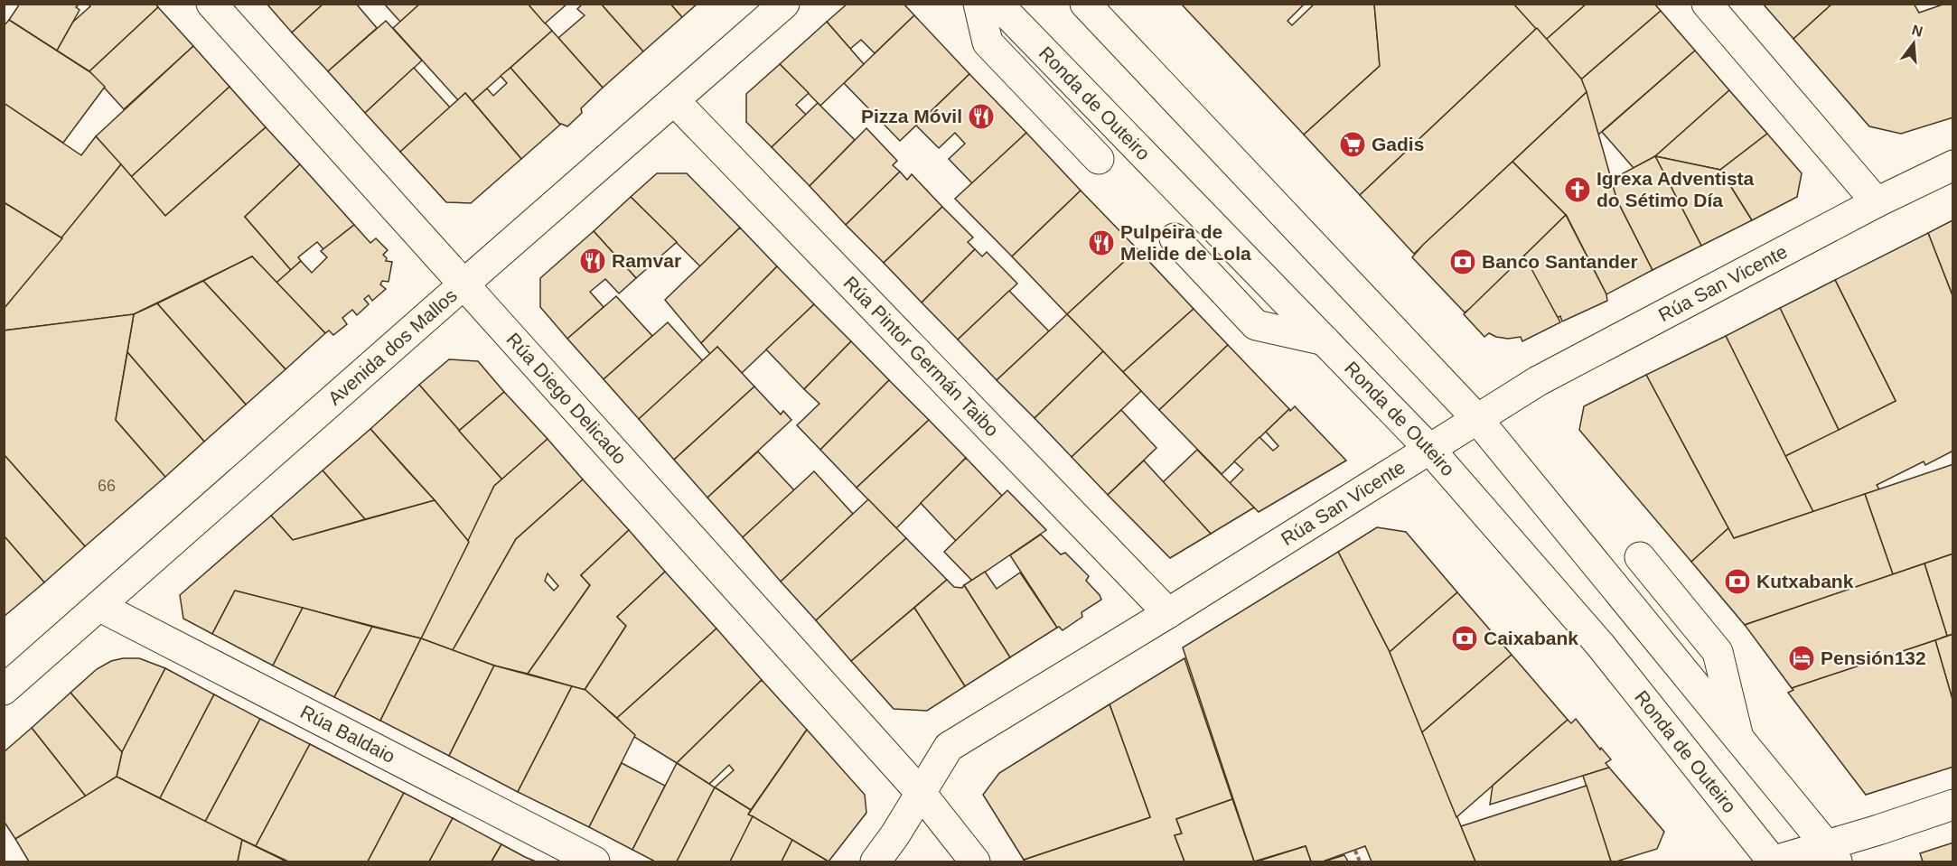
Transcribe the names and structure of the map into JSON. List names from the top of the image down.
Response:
{
  "streets": {
    "street": [
      "Ronda de Outeiro",
      "Rúa San Vicente",
      "Avenida dos Mallos",
      "Rúa Pintor Germán Taibo",
      "Rúa Diego Delicado",
      "Rúa Baldaio"
    ]
  },
  "crossings": [
    ["Ronda de Outeiro", "Rúa San Vicente"],
    ["Rúa San Vicente", "Rúa Pintor Germán Taibo"],
    ["Rúa San Vicente", "Rúa Diego Delicado"],
    ["Avenida dos Mallos", "Rúa Pintor Germán Taibo"],
    ["Avenida dos Mallos", "Rúa Diego Delicado"],
    ["Avenida dos Mallos", "Rúa Baldaio"]
  ],
  "places": {
    "restaurant": ["Pizza Móvil", "Pulpeira de Melide de Lola", "Ramvar"],
    "supermarket": ["Gadis"],
    "church": ["Igrexa Adventista do Sétimo Día"],
    "bank": ["Banco Santander", "Kutxabank", "Caixabank"],
    "hotel": ["Pensión132"]
  },
  "house_numbers": ["66"],
  "north": "top"
}
